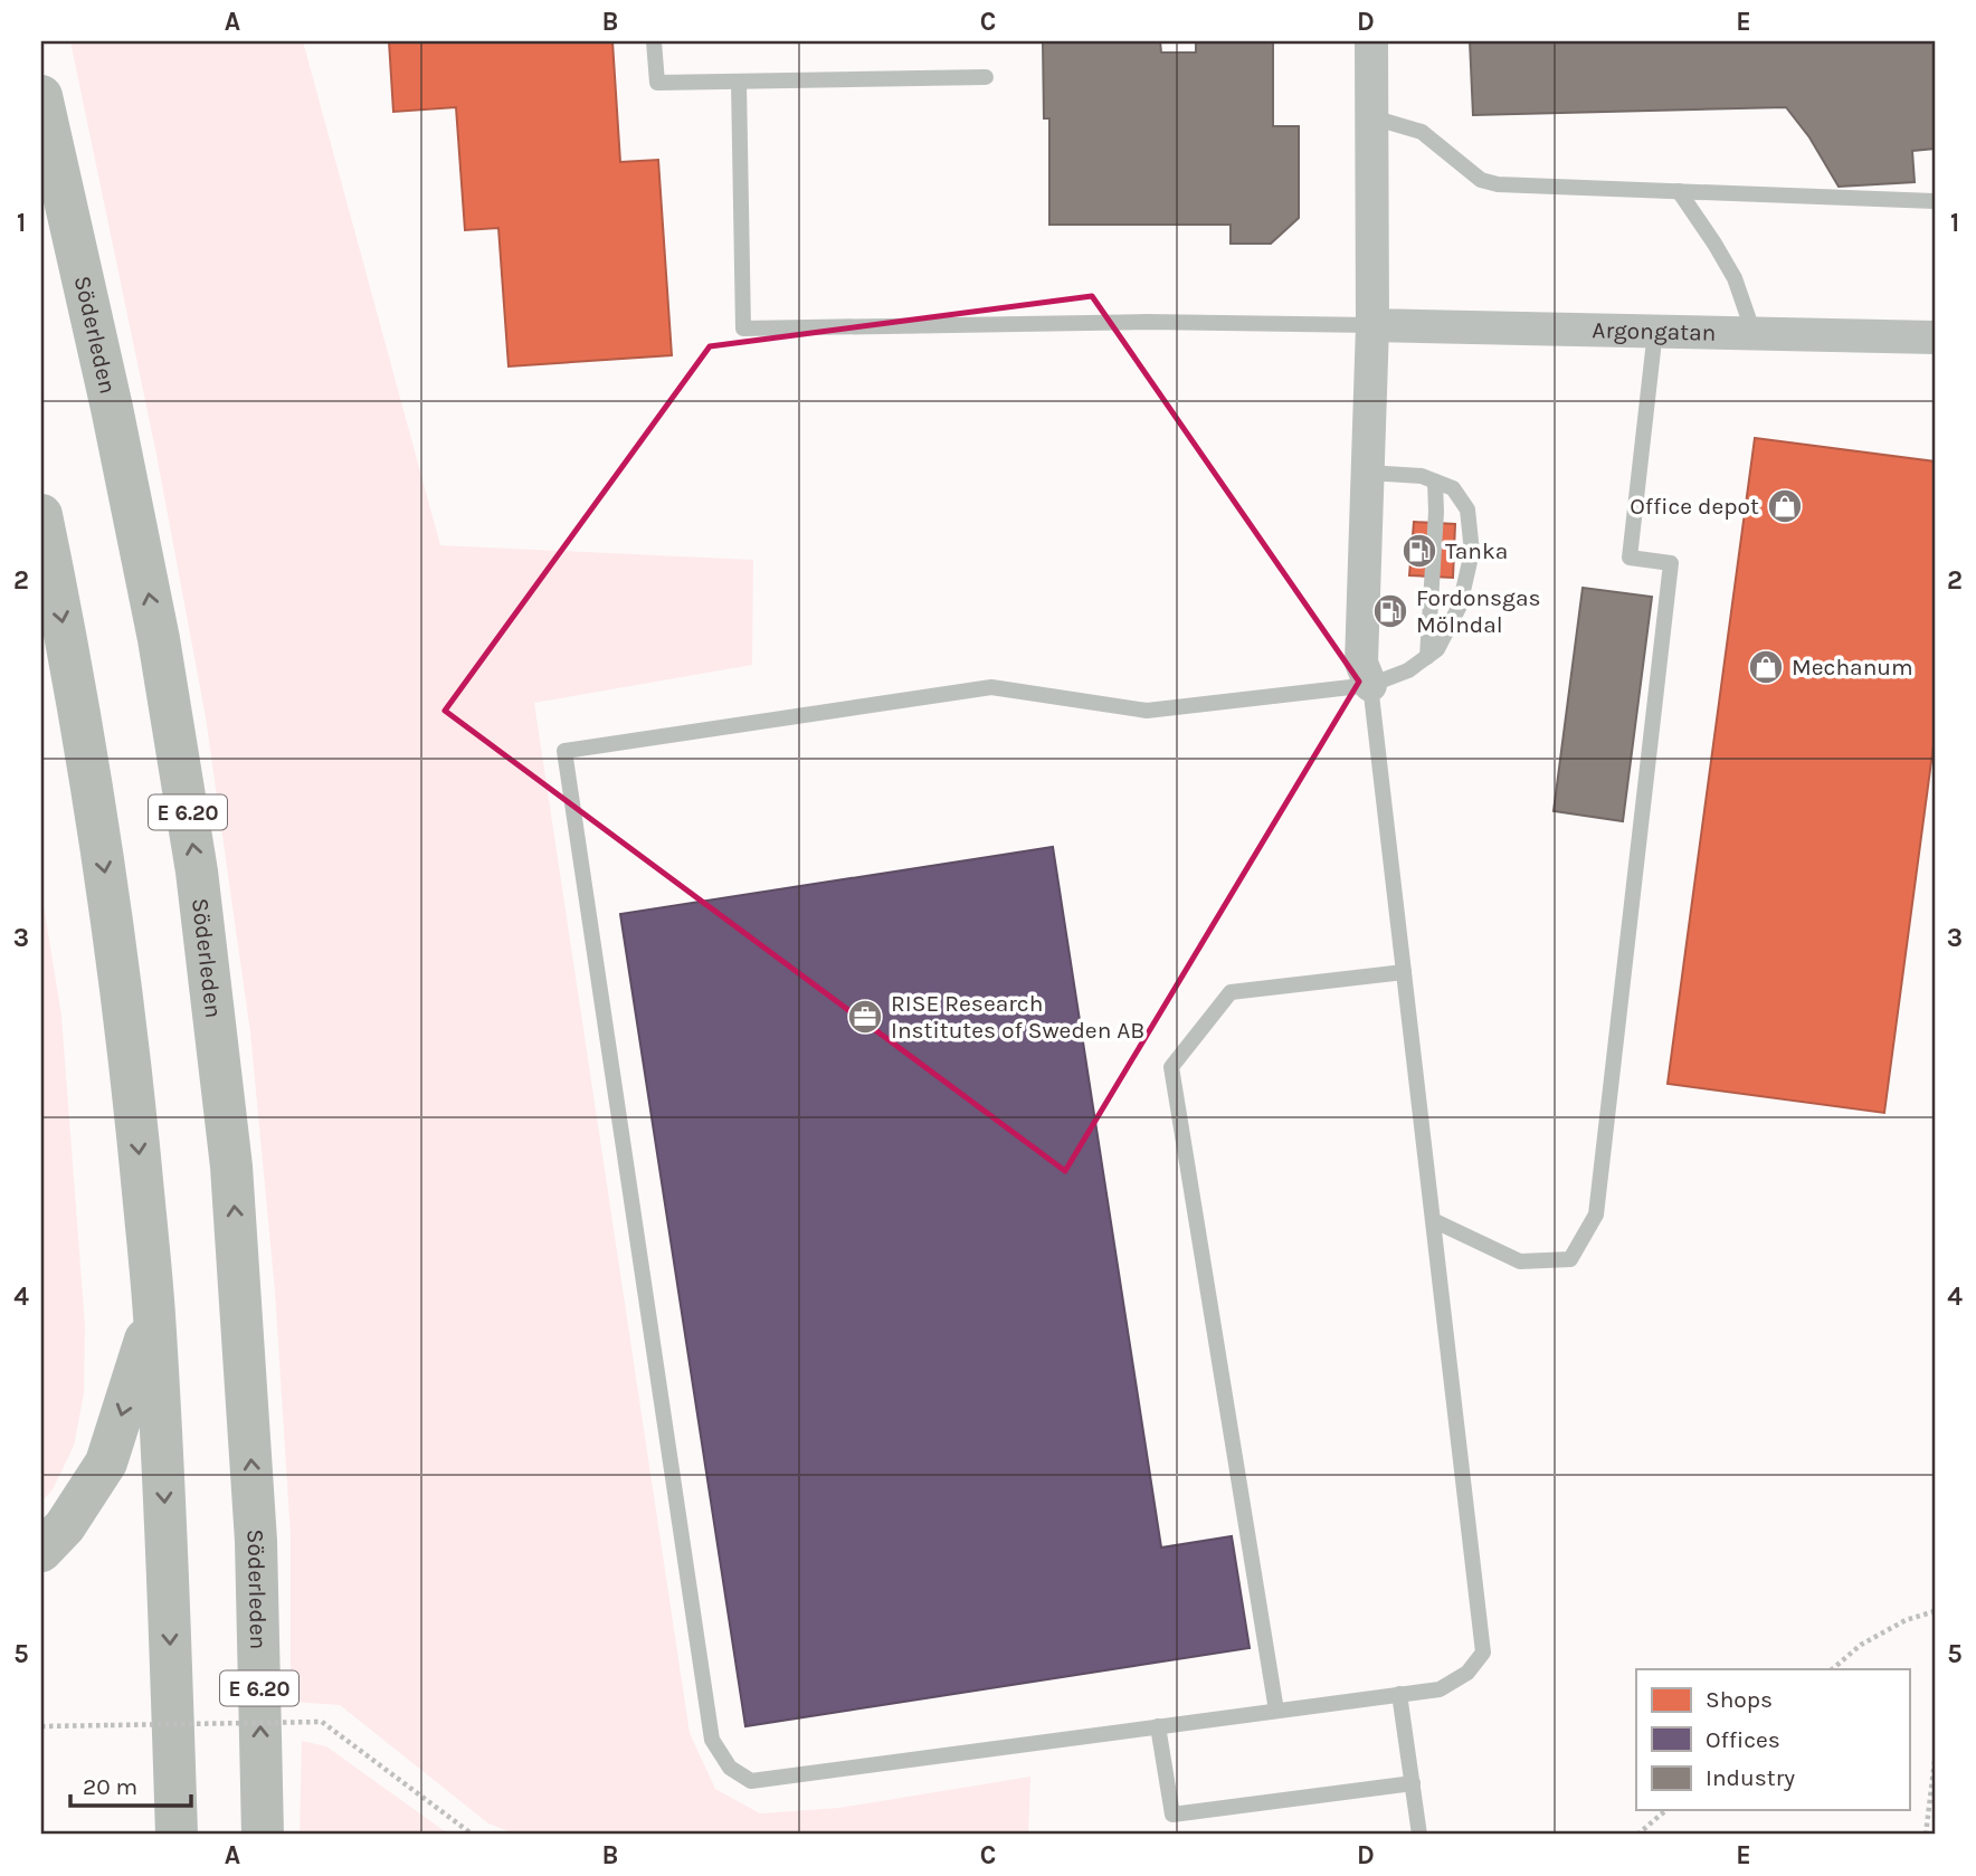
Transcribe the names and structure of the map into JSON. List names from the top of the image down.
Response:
{
  "streets": {
    "highway": ["Söderleden", "E 6.20"],
    "street": ["Argongatan"]
  },
  "places": {
    "shop": ["Office depot", "Mechanum"],
    "fuel station": ["Tanka", "Fordonsgas Mölndal"],
    "office": ["RISE Research Institutes of Sweden AB"]
  },
  "legend": ["Shops", "Offices", "Industry"],
  "scale_bar": "20 m",
  "grid": {
    "columns": [
      "A",
      "B",
      "C",
      "D",
      "E"
    ],
    "rows": [
      "1",
      "2",
      "3",
      "4",
      "5"
    ]
  }
}
